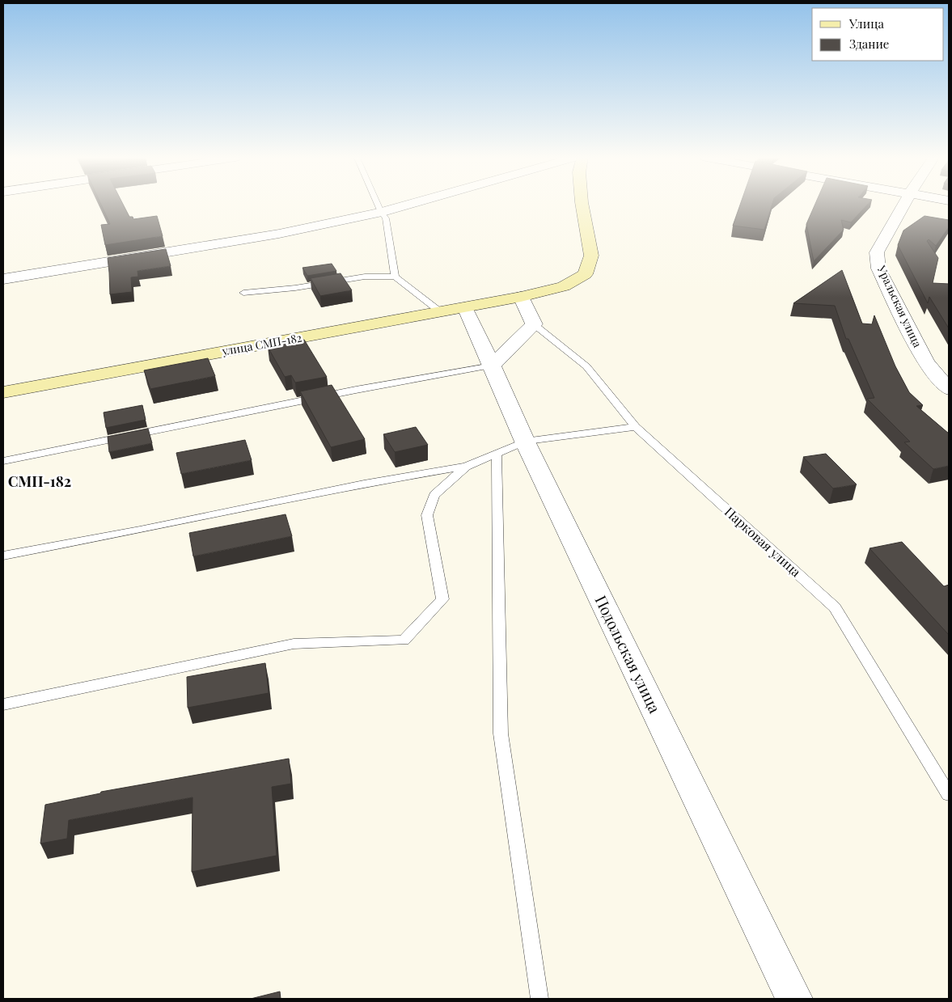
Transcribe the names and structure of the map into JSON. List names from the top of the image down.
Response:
{
  "streets": {
    "street": ["Уральская улица", "улица СМП-182", "Подольская улица"],
    "lane": ["Парковая улица"]
  },
  "crossings": [
    ["улица СМП-182", "Подольская улица"]
  ],
  "districts": ["СМП-182"],
  "legend": ["Улица", "Здание"]
}
